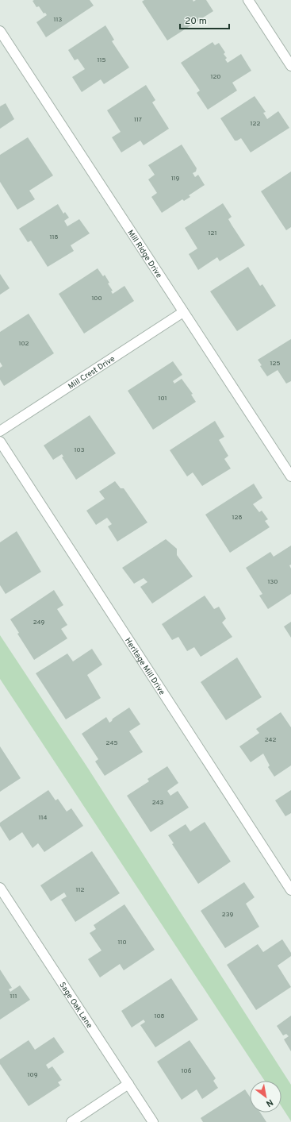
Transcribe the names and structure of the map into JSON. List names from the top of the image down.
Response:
{
  "streets": {
    "street": [
      "Mill Ridge Drive",
      "Mill Crest Drive",
      "Heritage Mill Drive",
      "Sage Oak Lane"
    ]
  },
  "crossings": [
    ["Mill Ridge Drive", "Mill Crest Drive"]
  ],
  "house_numbers": [
    "113",
    "115",
    "120",
    "117",
    "122",
    "119",
    "121",
    "118",
    "100",
    "102",
    "125",
    "101",
    "103",
    "128",
    "130",
    "249",
    "242",
    "245",
    "243",
    "114",
    "112",
    "239",
    "110",
    "111",
    "108",
    "106",
    "109"
  ],
  "scale_bar": "20 m",
  "north": "bottom right"
}
